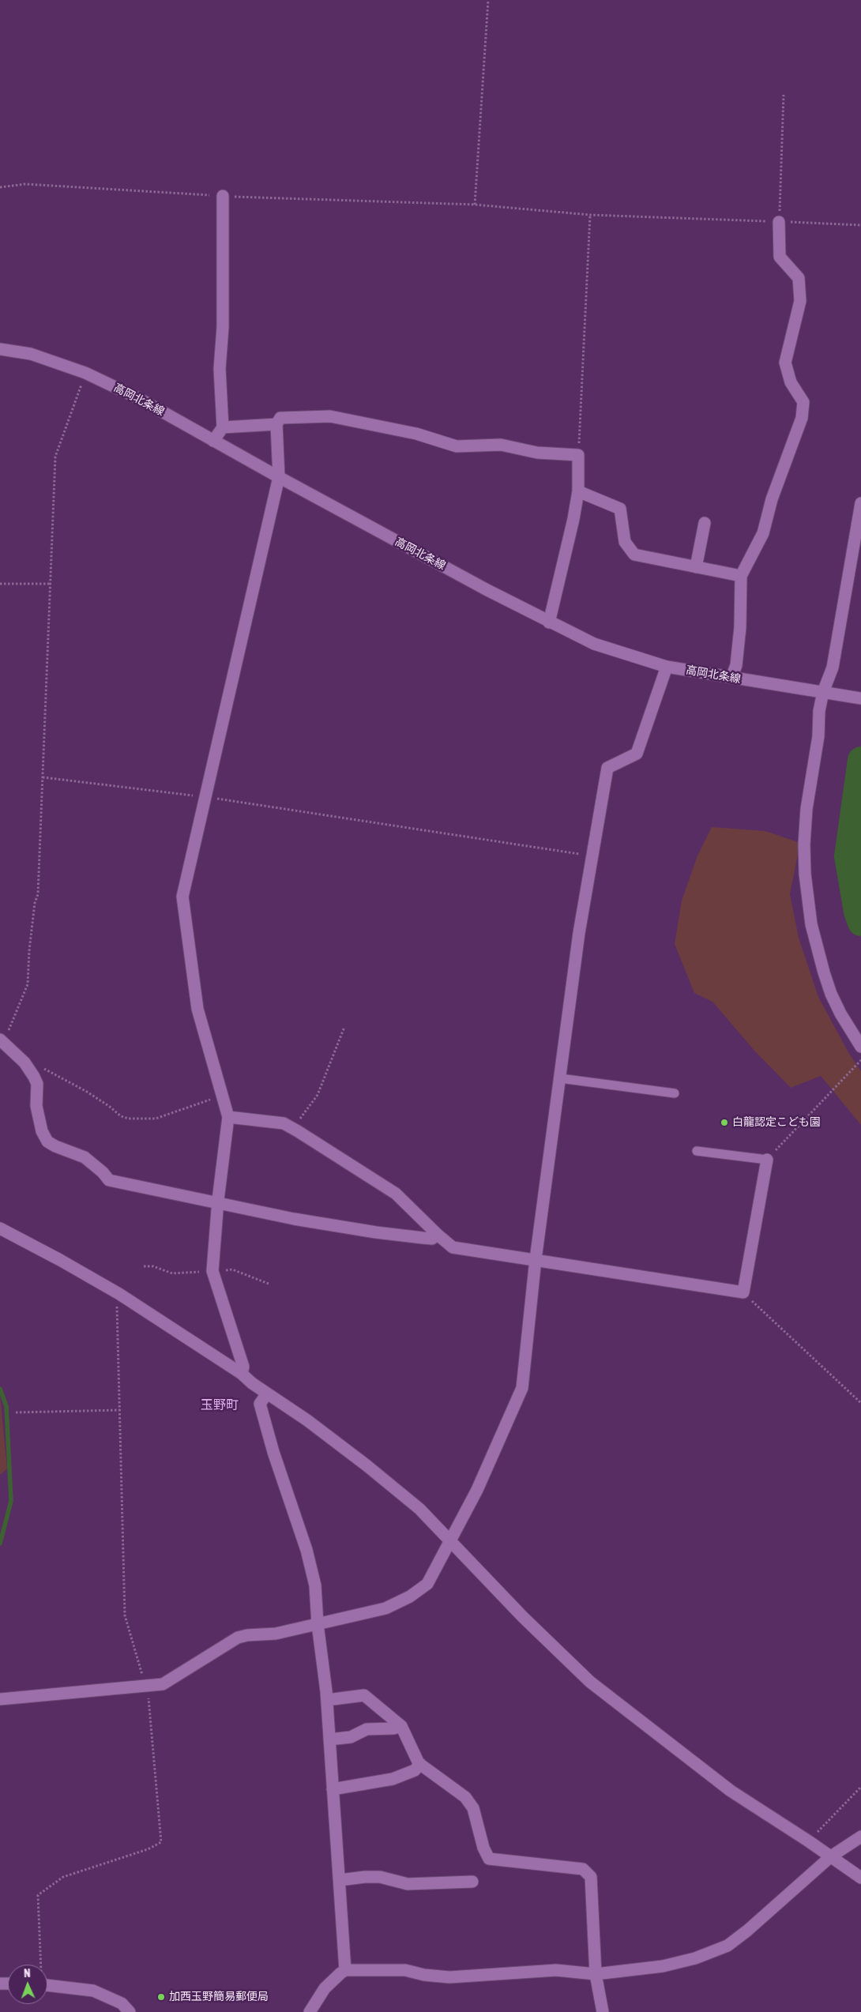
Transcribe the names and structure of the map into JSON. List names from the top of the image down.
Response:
{
  "streets": {
    "street": ["高岡北条線"]
  },
  "districts": ["玉野町"],
  "places": ["白龍認定こども園", "加西玉野簡易郵便局"],
  "north": "top"
}
